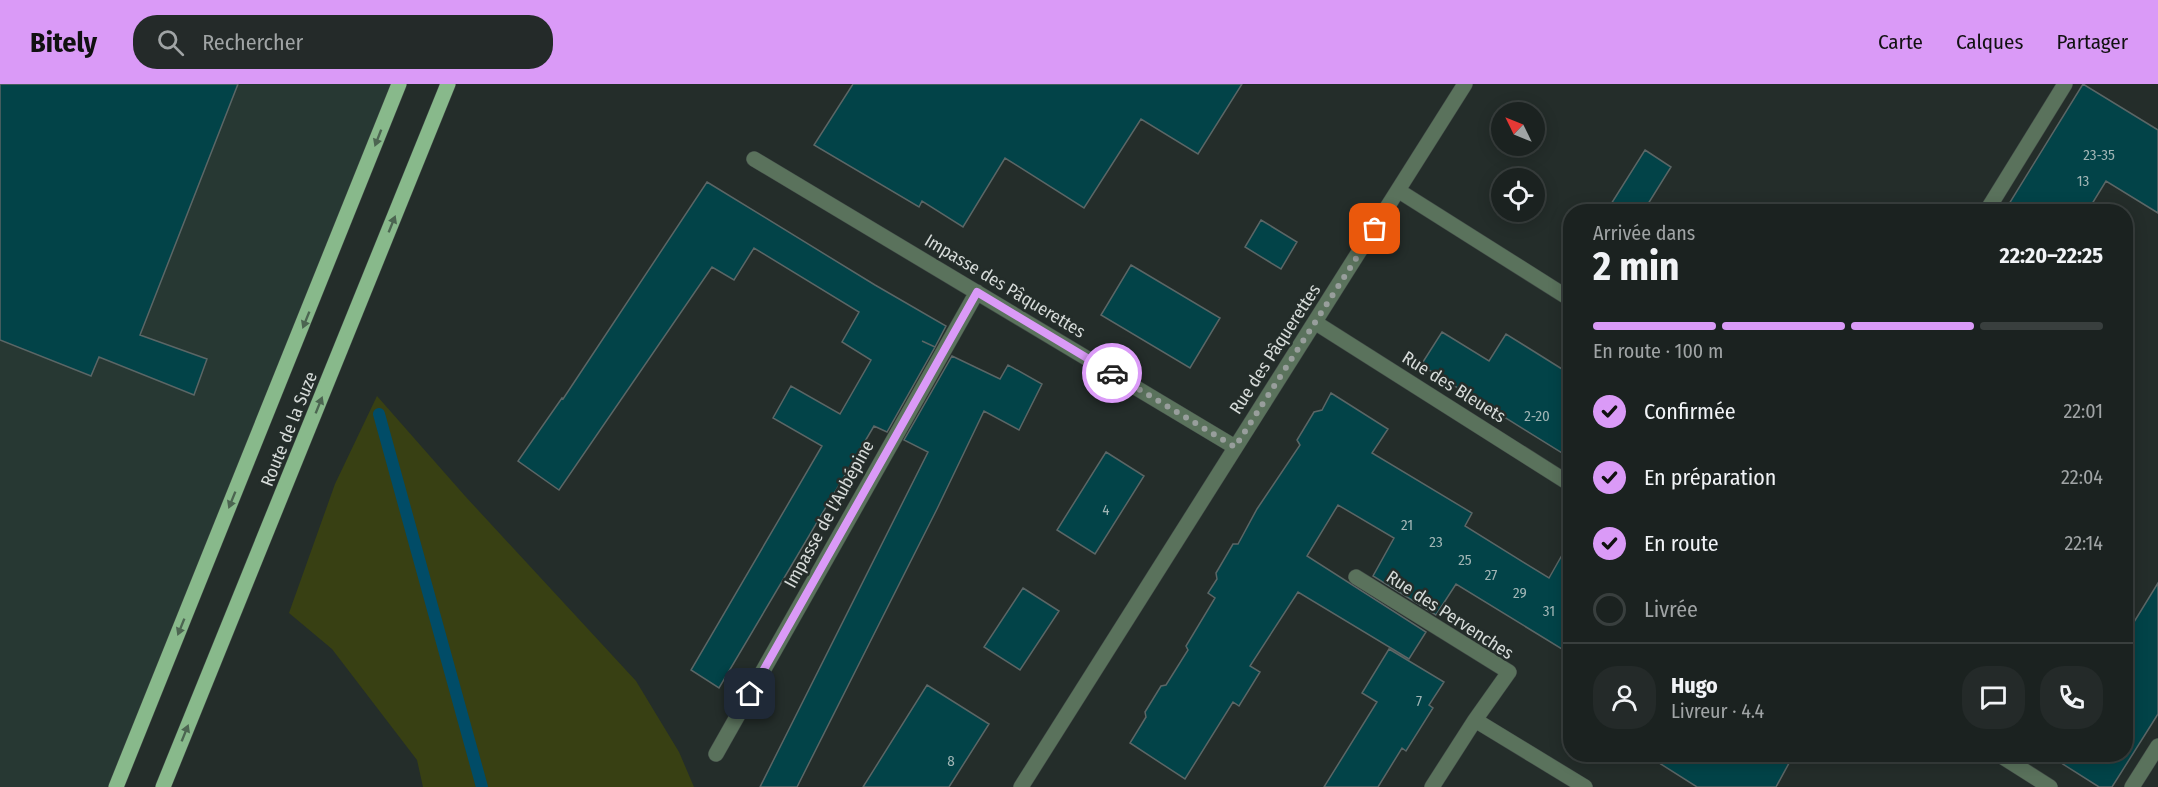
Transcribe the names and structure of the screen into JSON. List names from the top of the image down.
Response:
{
  "streets": {
    "main road": ["Route de la Suze"],
    "street": [
      "Impasse des Pâquerettes",
      "Rue des Pâquerettes",
      "Rue des Bleuets",
      "Impasse de l'Aubépine",
      "Rue des Pervenches"
    ]
  },
  "crossings": [
    ["Impasse des Pâquerettes", "Rue des Pâquerettes"],
    ["Impasse des Pâquerettes", "Impasse de l'Aubépine"],
    ["Rue des Pâquerettes", "Rue des Bleuets"]
  ],
  "house_numbers": [
    "23-35",
    "13",
    "2-20",
    "4",
    "21",
    "23",
    "25",
    "27",
    "29",
    "31",
    "7",
    "8"
  ],
  "north": "top left",
  "page": {
    "header": "Bitely",
    "search": "Rechercher",
    "nav": ["Carte", "Calques", "Partager"],
    "heading": ["2 min", "Arrivée dans", "22:20–22:25"],
    "panel": ["Hugo", "Livreur · 4.4"],
    "bar": "En route · 100 m",
    "list": [
      ["Confirmée", "22:01"],
      ["En préparation", "22:04"],
      ["En route", "22:14"],
      "Livrée"
    ]
  }
}
